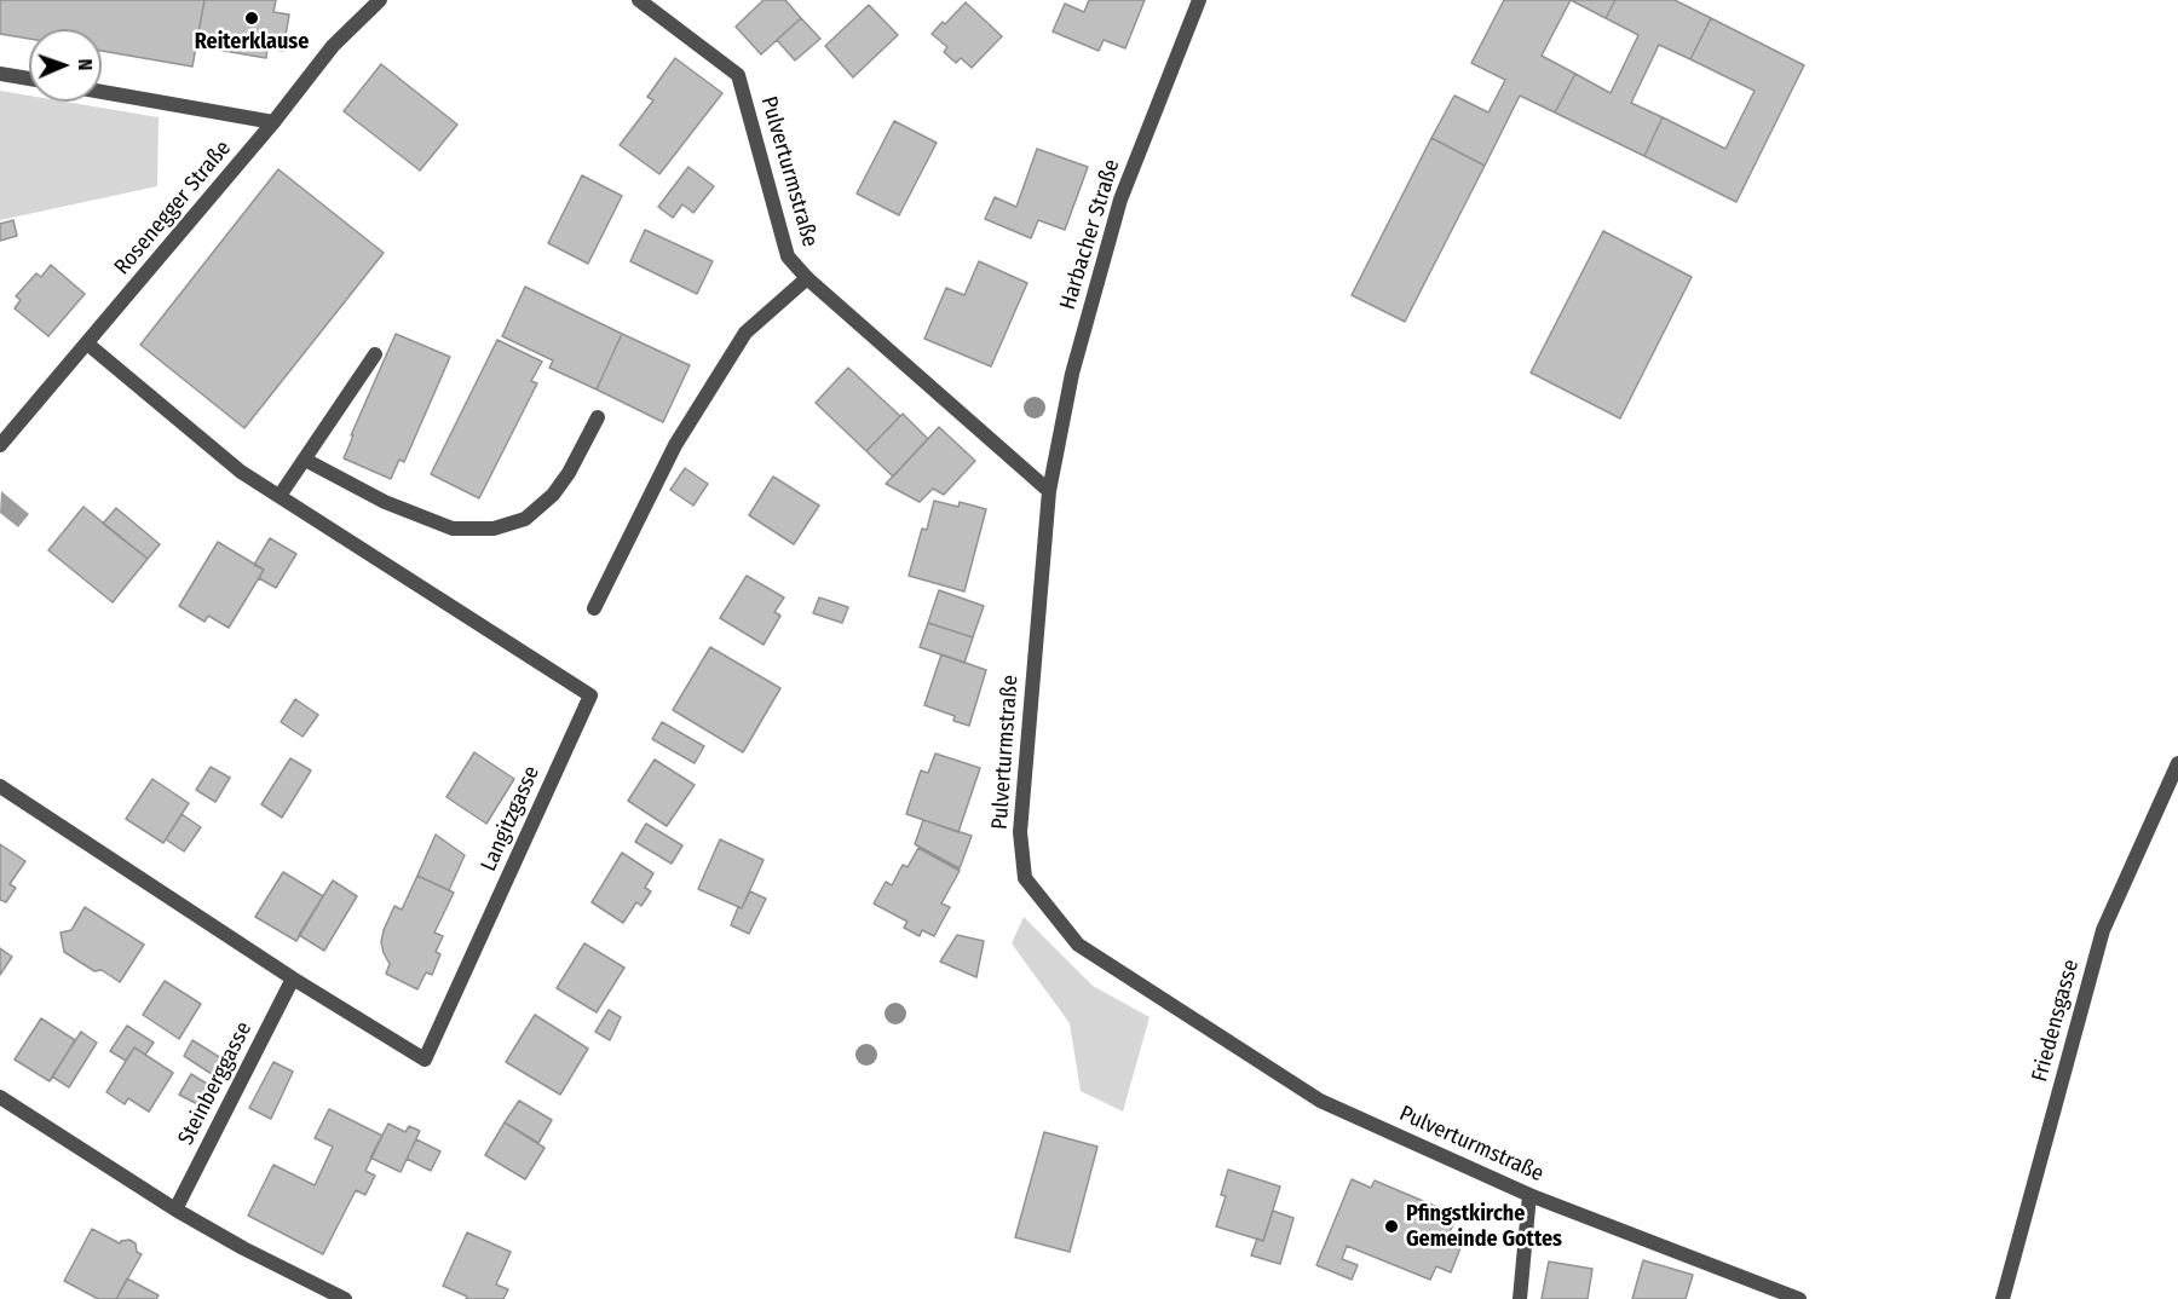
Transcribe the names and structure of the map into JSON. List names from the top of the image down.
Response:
{
  "streets": {
    "street": [
      "Pulverturmstraße",
      "Rosenegger Straße",
      "Harbacher Straße",
      "Langitzgasse",
      "Friedensgasse",
      "Steinberggasse"
    ]
  },
  "crossings": [
    ["Pulverturmstraße", "Harbacher Straße"],
    ["Rosenegger Straße", "Langitzgasse"],
    ["Langitzgasse", "Steinberggasse"]
  ],
  "places": ["Reiterklause", "Pfingstkirche Gemeinde Gottes"],
  "north": "right"
}
